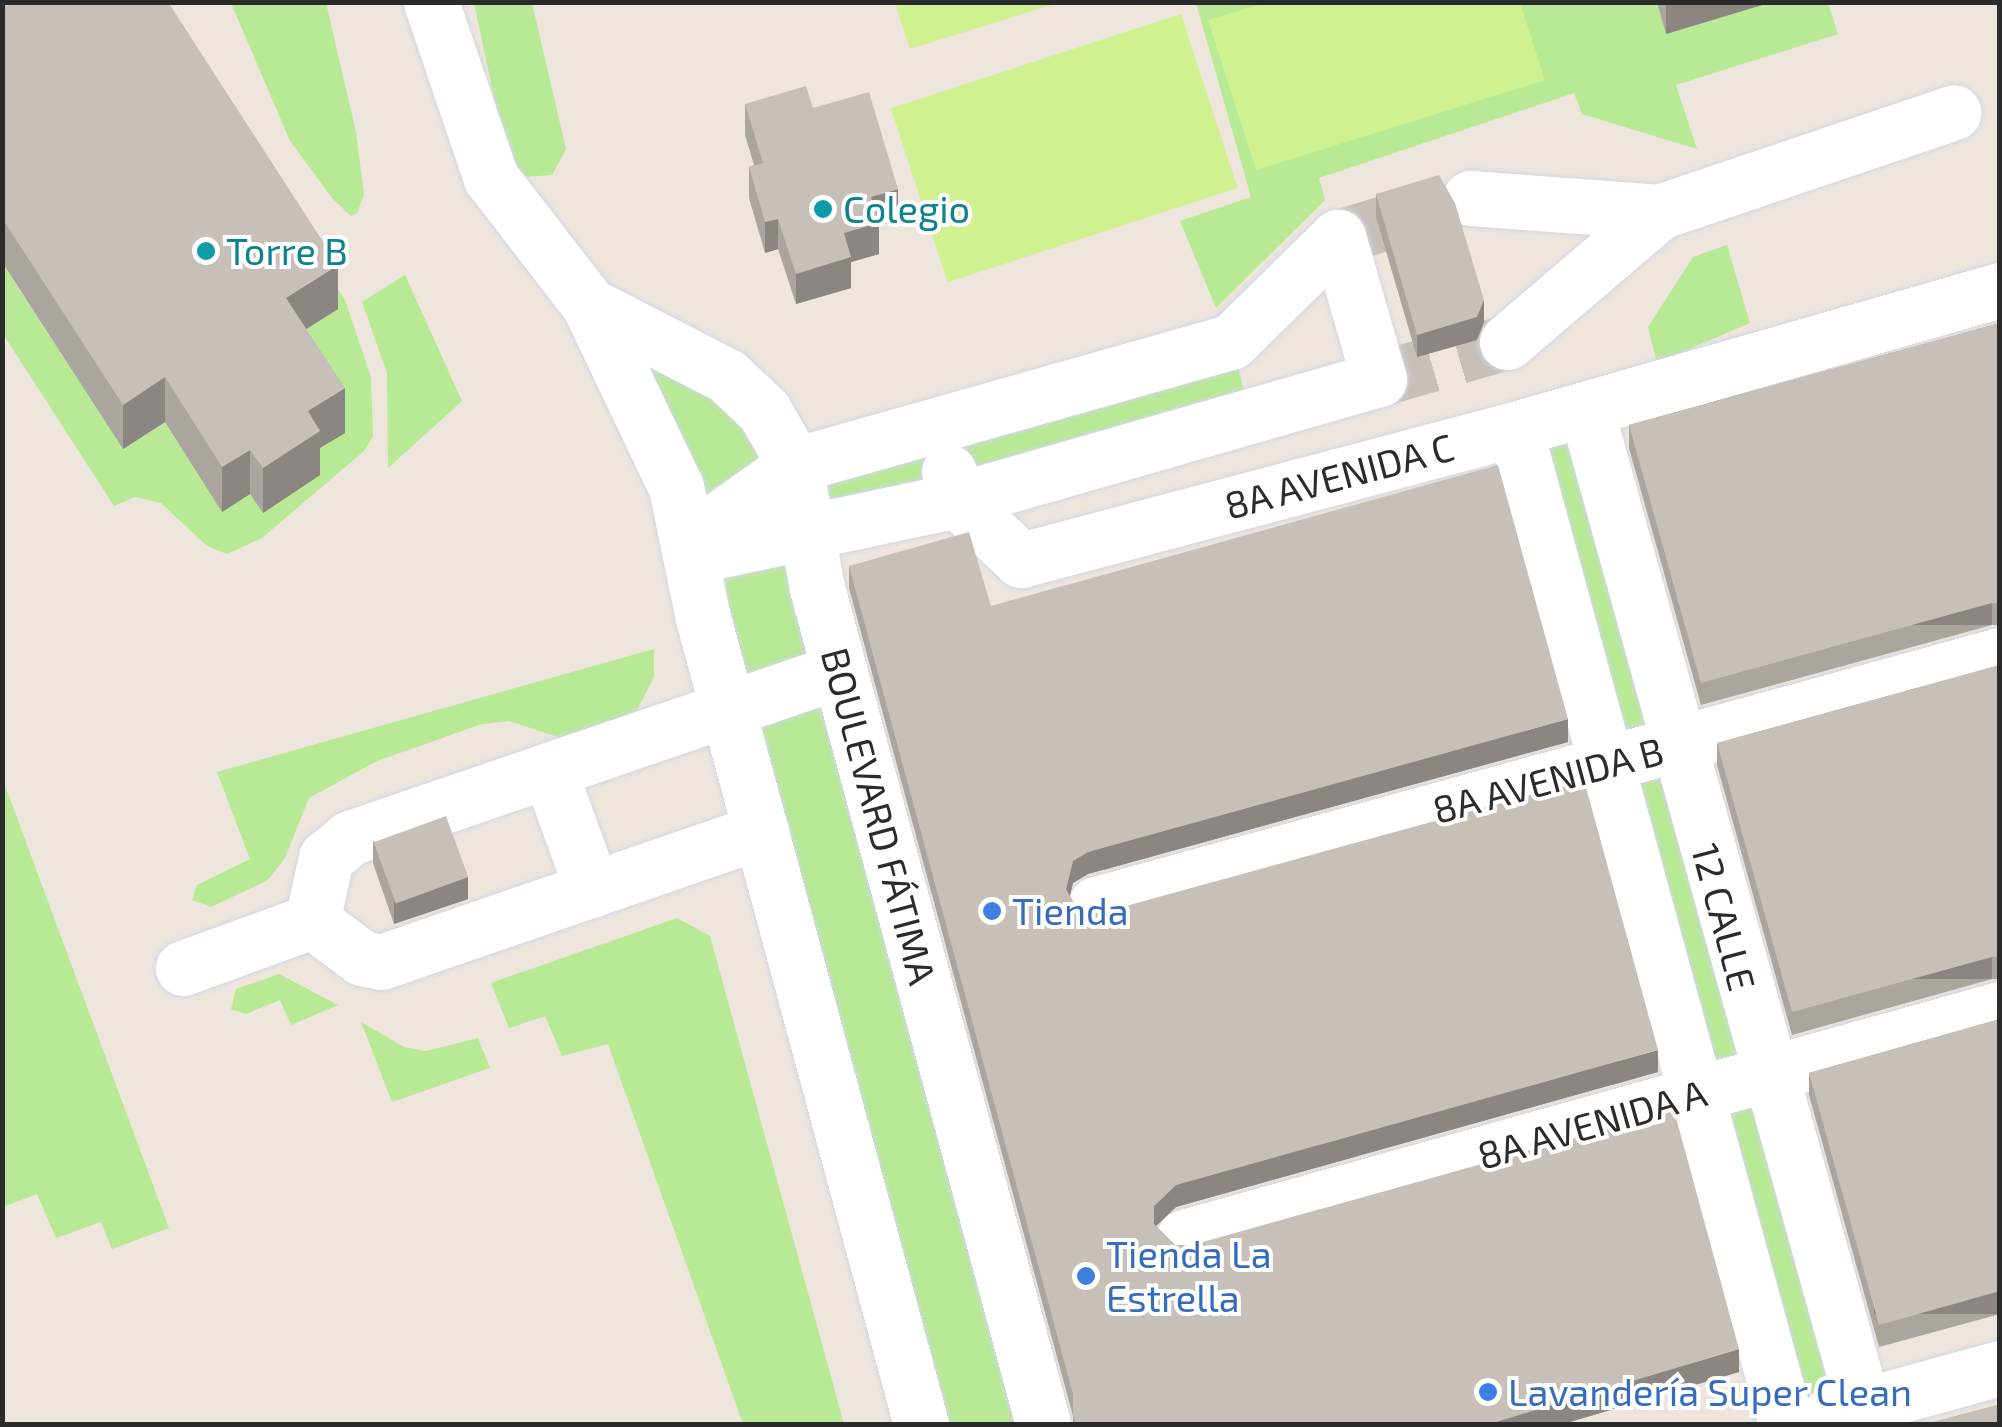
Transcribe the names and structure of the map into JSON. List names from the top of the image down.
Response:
{
  "streets": {
    "street": [
      "8A AVENIDA C",
      "8A AVENIDA B",
      "BOULEVARD FÁTIMA",
      "12 CALLE",
      "8A AVENIDA A"
    ]
  },
  "crossings": [
    ["8A AVENIDA C", "12 CALLE"],
    ["8A AVENIDA B", "12 CALLE"],
    ["12 CALLE", "8A AVENIDA A"]
  ],
  "places": [
    "Colegio",
    "Torre B",
    "Tienda",
    "Tienda La Estrella",
    "Lavandería Super Clean"
  ]
}
